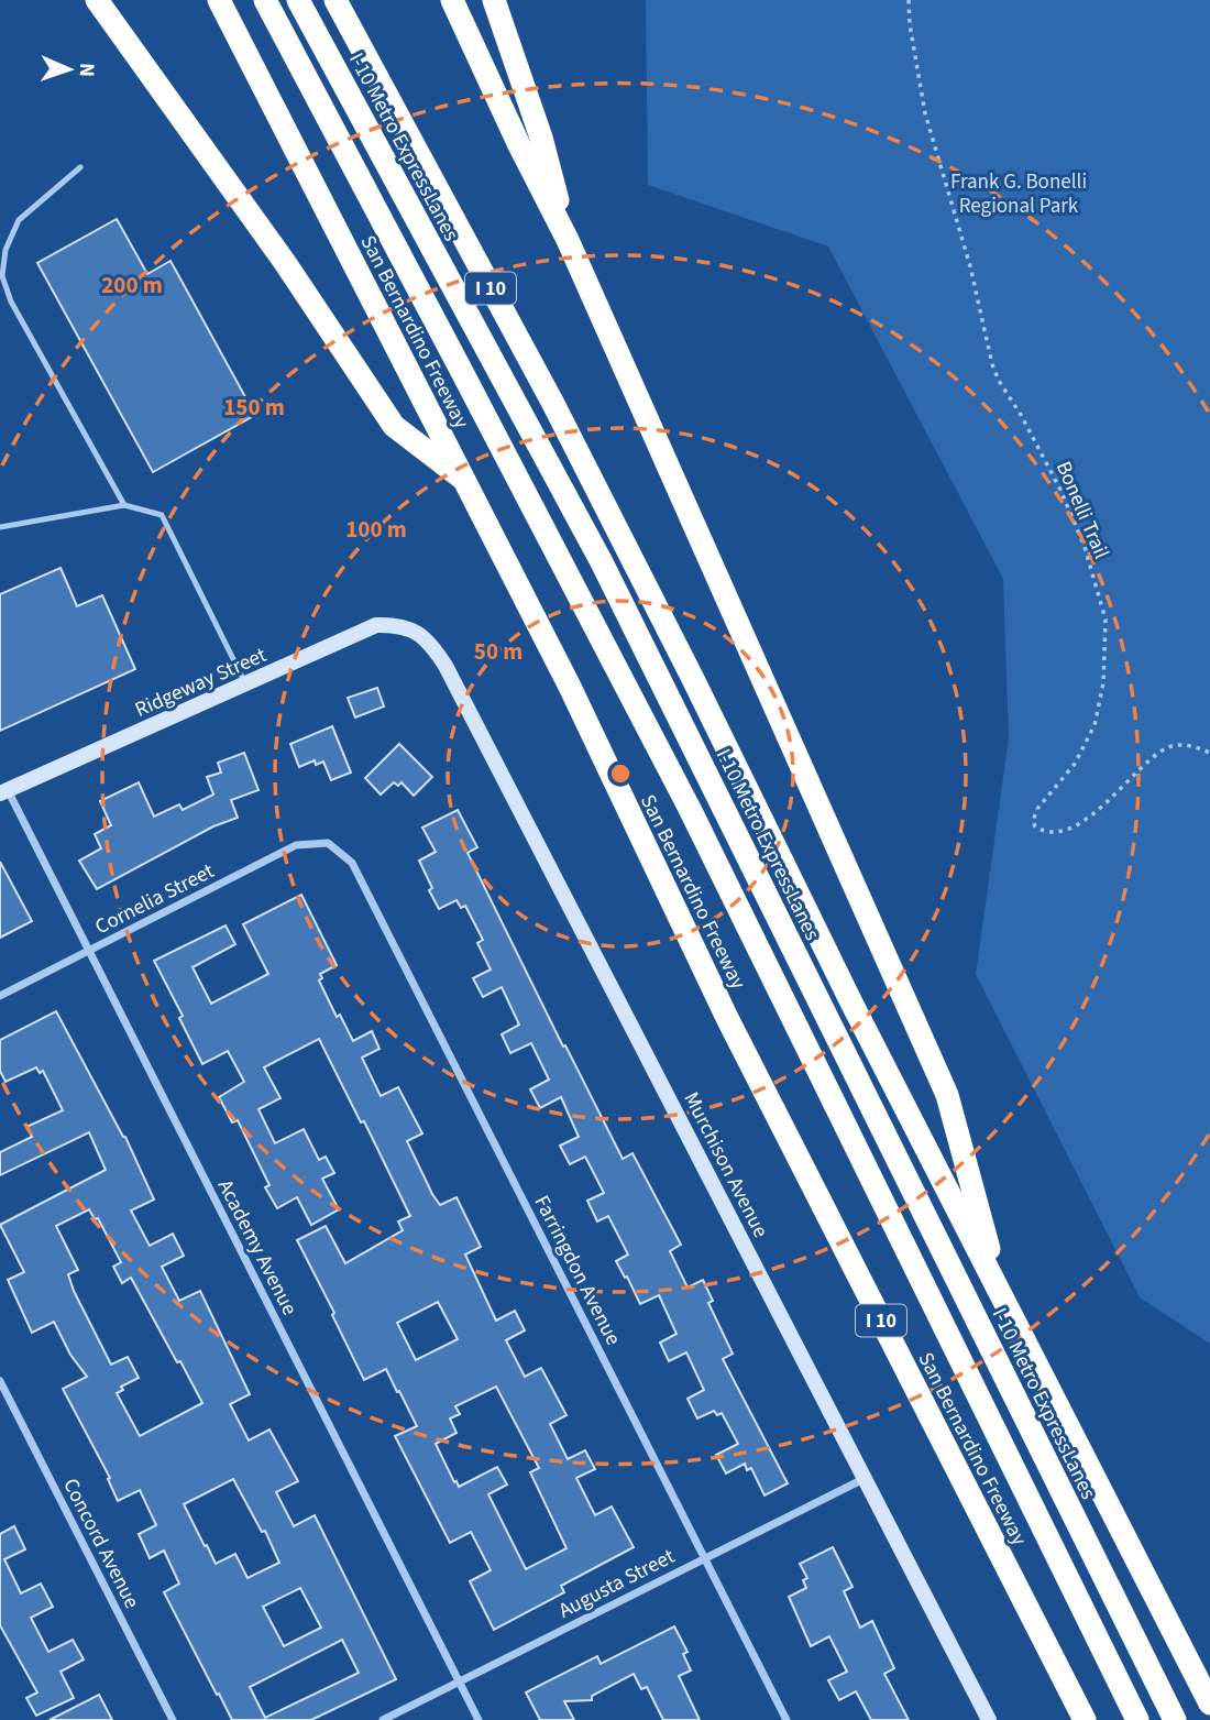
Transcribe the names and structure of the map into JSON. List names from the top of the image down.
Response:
{
  "streets": {
    "highway": ["I-10 Metro ExpressLanes", "I 10", "San Bernardino Freeway"],
    "street": [
      "Ridgeway Street",
      "Cornelia Street",
      "Murchison Avenue",
      "Academy Avenue",
      "Farringdon Avenue",
      "Concord Avenue",
      "Augusta Street"
    ],
    "path": ["Bonelli Trail"]
  },
  "crossings": [
    ["Ridgeway Street", "Murchison Avenue"],
    ["Ridgeway Street", "Academy Avenue"],
    ["Cornelia Street", "Academy Avenue"],
    ["Cornelia Street", "Farringdon Avenue"],
    ["Murchison Avenue", "Augusta Street"],
    ["Academy Avenue", "Augusta Street"],
    ["Farringdon Avenue", "Augusta Street"]
  ],
  "parks": ["Frank G. Bonelli Regional Park"],
  "north": "right",
  "rings": [
    "200 m",
    "150 m",
    "100 m",
    "50 m"
  ]
}
